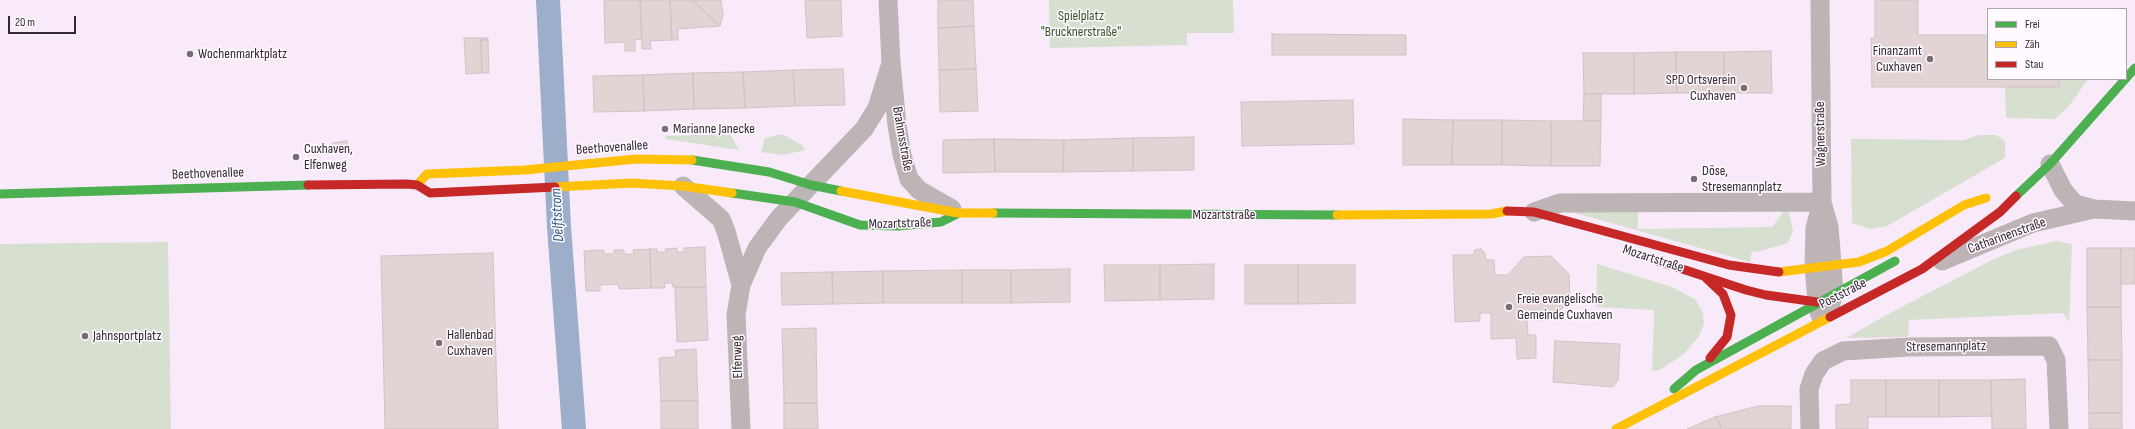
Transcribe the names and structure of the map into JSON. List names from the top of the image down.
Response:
{
  "streets": {
    "street": [
      "Wagnerstraße",
      "Brahmsstraße",
      "Beethovenallee",
      "Mozartstraße",
      "Catharinenstraße",
      "Poststraße",
      "Stresemannplatz",
      "Elfenweg"
    ]
  },
  "crossings": [
    ["Wagnerstraße", "Mozartstraße"],
    ["Wagnerstraße", "Poststraße"],
    ["Brahmsstraße", "Beethovenallee"],
    ["Brahmsstraße", "Mozartstraße"],
    ["Brahmsstraße", "Elfenweg"],
    ["Beethovenallee", "Mozartstraße"],
    ["Beethovenallee", "Elfenweg"],
    ["Mozartstraße", "Poststraße"],
    ["Mozartstraße", "Elfenweg"],
    ["Catharinenstraße", "Poststraße"]
  ],
  "water": ["Delftstrom"],
  "parks": ["Spielplatz \"Brucknerstraße\""],
  "places": [
    "Wochenmarktplatz",
    "Finanzamt Cuxhaven",
    "SPD Ortsverein Cuxhaven",
    "Marianne Janecke",
    "Cuxhaven, Elfenweg",
    "Döse, Stresemannplatz",
    "Freie evangelische Gemeinde Cuxhaven",
    "Jahnsportplatz",
    "Hallenbad Cuxhaven"
  ],
  "legend": ["Frei", "Zäh", "Stau"],
  "scale_bar": "20 m"
}
